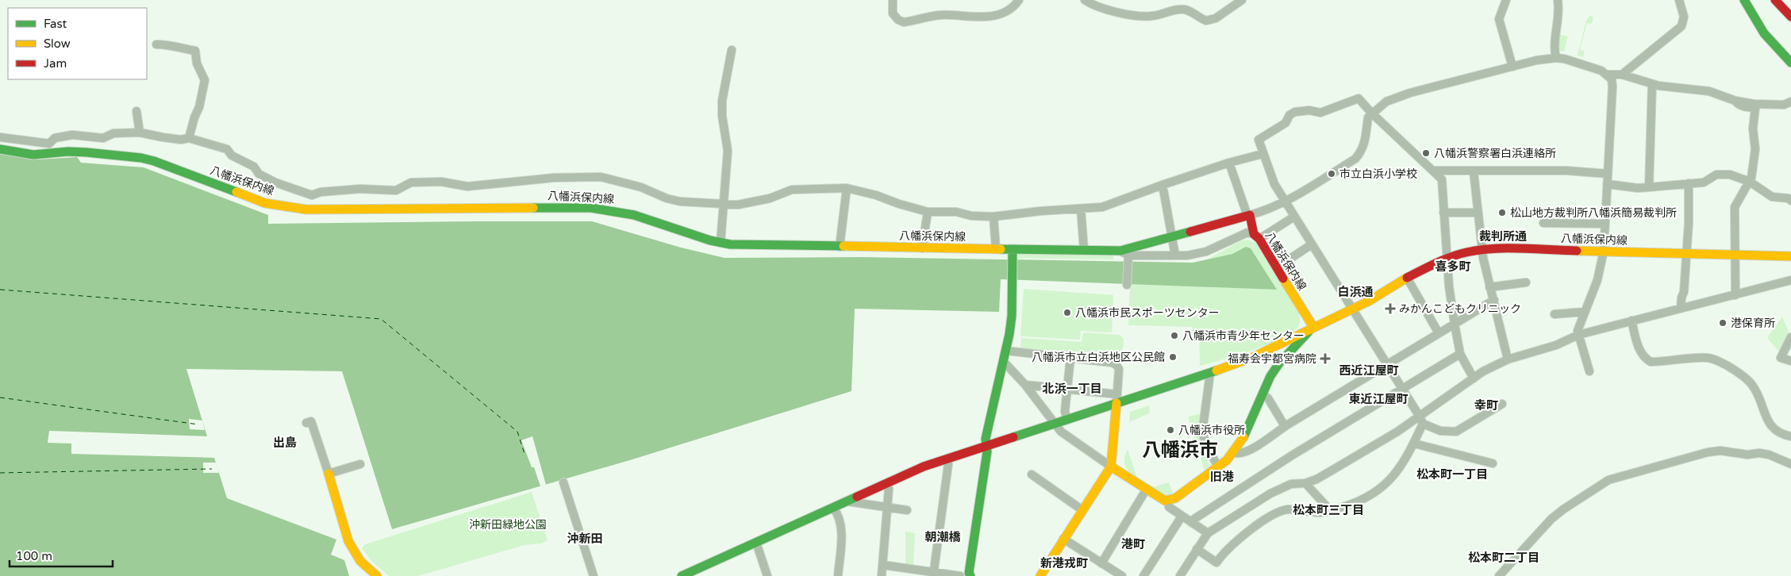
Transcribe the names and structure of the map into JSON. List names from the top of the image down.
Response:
{
  "streets": {
    "main road": ["八幡浜保内線"]
  },
  "districts": [
    "裁判所通",
    "喜多町",
    "白浜通",
    "西近江屋町",
    "北浜一丁目",
    "東近江屋町",
    "幸町",
    "出島",
    "八幡浜市",
    "松本町一丁目",
    "旧港",
    "松本町三丁目",
    "朝潮橋",
    "沖新田",
    "港町",
    "松本町二丁目",
    "新港戎町"
  ],
  "parks": ["沖新田緑地公園"],
  "places": {
    "other": [
      "八幡浜警察署白浜連絡所",
      "市立白浜小学校",
      "松山地方裁判所八幡浜簡易裁判所",
      "八幡浜市民スポーツセンター",
      "港保育所",
      "八幡浜市青少年センター",
      "八幡浜市立白浜地区公民館",
      "八幡浜市役所"
    ],
    "health": ["みかんこどもクリニック", "福寿会宇都宮病院"]
  },
  "legend": ["Fast", "Slow", "Jam"],
  "scale_bar": "100 m"
}
